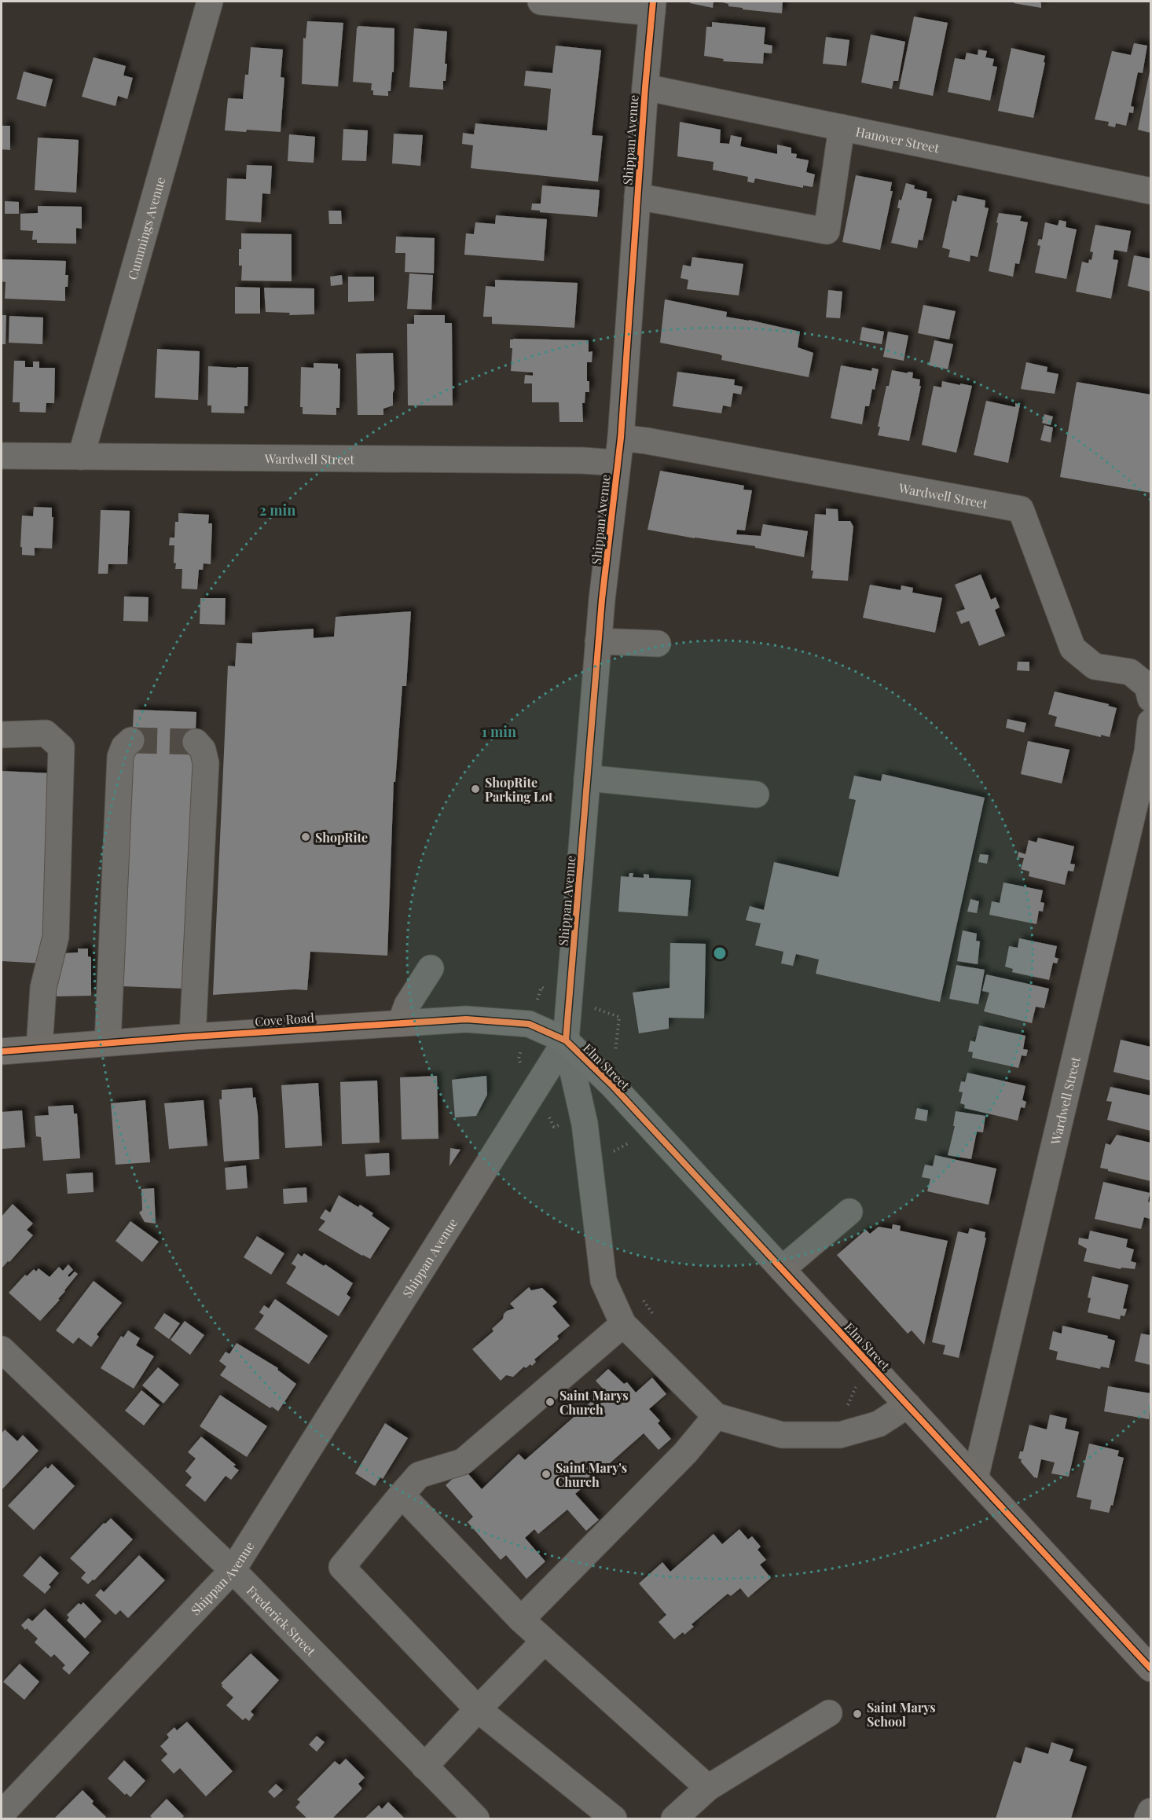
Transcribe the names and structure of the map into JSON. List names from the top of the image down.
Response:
{
  "streets": {
    "main road": ["Cove Road", "Elm Street"],
    "street": [
      "Hanover Street",
      "Shippan Avenue",
      "Cummings Avenue",
      "Wardwell Street",
      "Frederick Street"
    ]
  },
  "crossings": [
    ["Hanover Street", "Shippan Avenue"],
    ["Shippan Avenue", "Wardwell Street"],
    ["Shippan Avenue", "Cove Road"],
    ["Shippan Avenue", "Elm Street"],
    ["Shippan Avenue", "Frederick Street"],
    ["Cummings Avenue", "Wardwell Street"],
    ["Wardwell Street", "Elm Street"],
    ["Cove Road", "Elm Street"]
  ],
  "places": [
    "ShopRite Parking Lot",
    "ShopRite",
    "Saint Marys Church",
    "Saint Mary's Church",
    "Saint Marys School"
  ],
  "rings": ["2 min", "1 min"]
}
